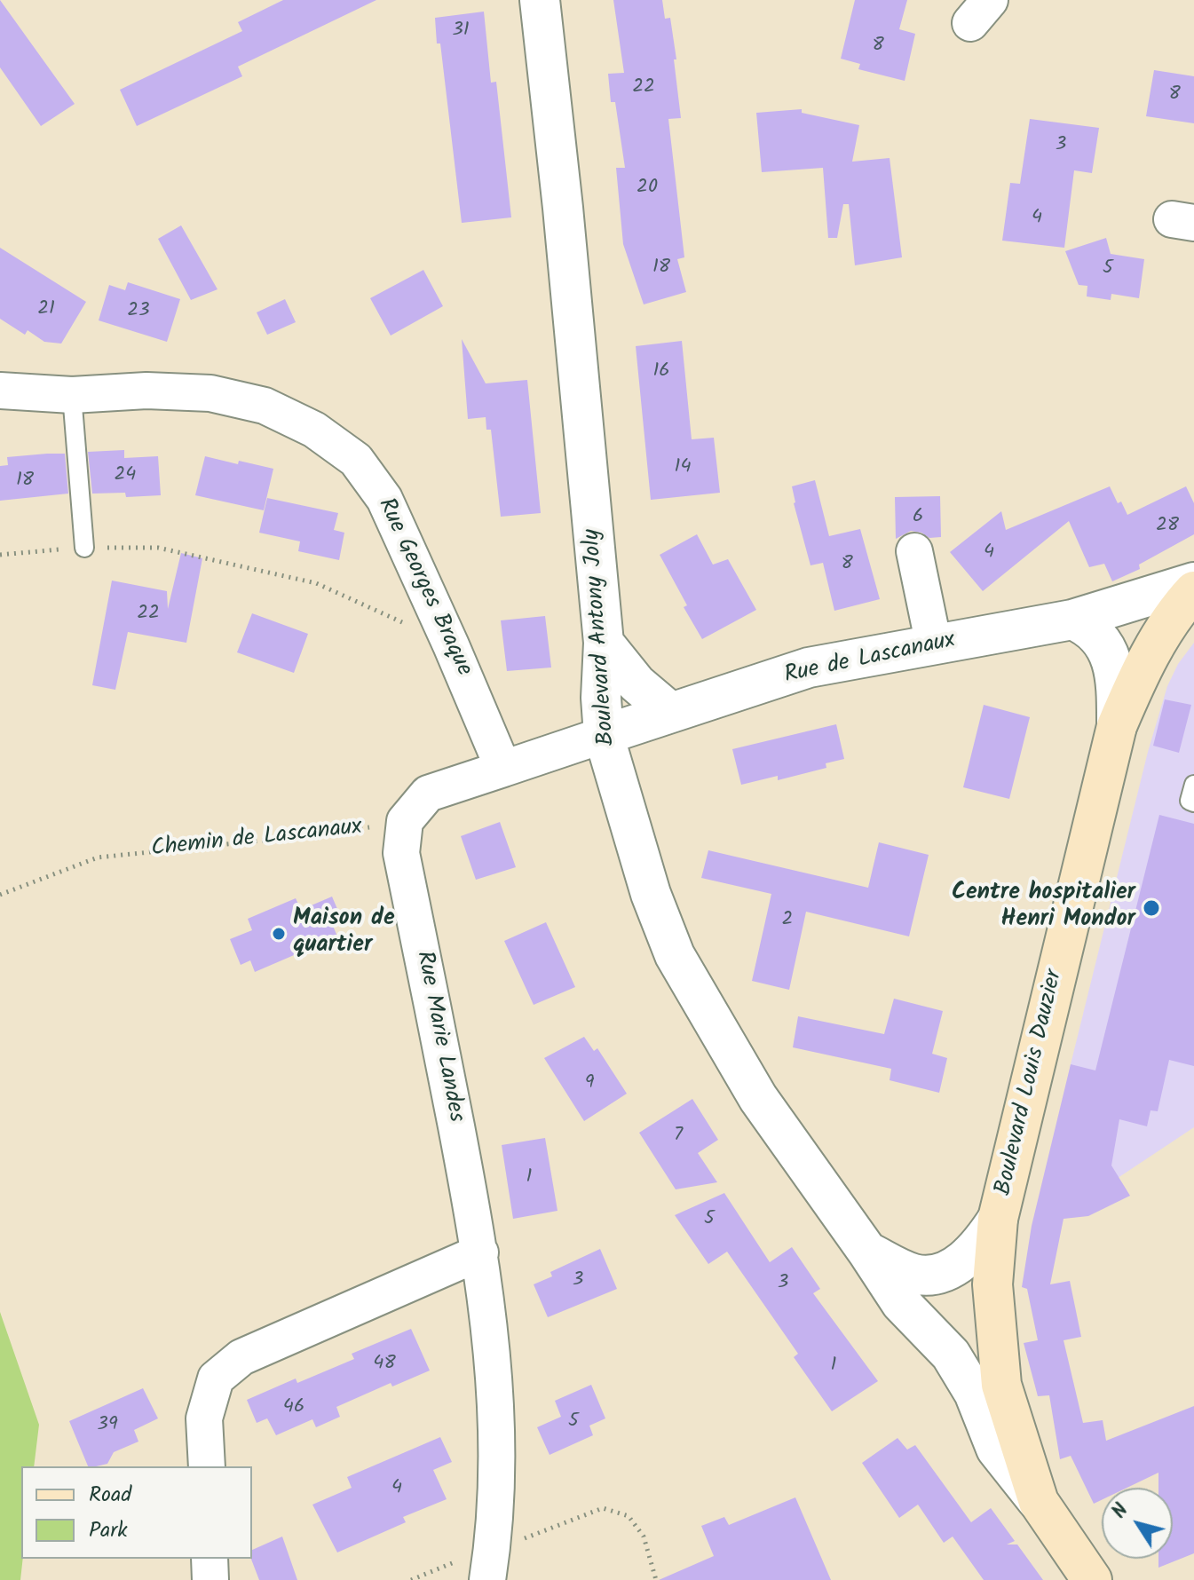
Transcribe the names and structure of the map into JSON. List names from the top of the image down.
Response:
{
  "streets": {
    "main road": ["Boulevard Louis Dauzier"],
    "street": [
      "Rue Georges Braque",
      "Boulevard Antony Joly",
      "Rue de Lascanaux",
      "Rue Marie Landes"
    ],
    "path": ["Chemin de Lascanaux"]
  },
  "crossings": [
    ["Boulevard Antony Joly", "Rue de Lascanaux"],
    ["Boulevard Antony Joly", "Boulevard Louis Dauzier"],
    ["Chemin de Lascanaux", "Rue Marie Landes"]
  ],
  "places": ["Centre hospitalier Henri Mondor", "Maison de quartier"],
  "house_numbers": [
    "31",
    "8",
    "22",
    "8",
    "3",
    "20",
    "4",
    "18",
    "5",
    "21",
    "23",
    "16",
    "14",
    "24",
    "18",
    "6",
    "28",
    "4",
    "8",
    "22",
    "2",
    "9",
    "7",
    "1",
    "5",
    "3",
    "3",
    "48",
    "1",
    "46",
    "5",
    "39",
    "4"
  ],
  "legend": ["Road", "Park"],
  "north": "top left"
}
